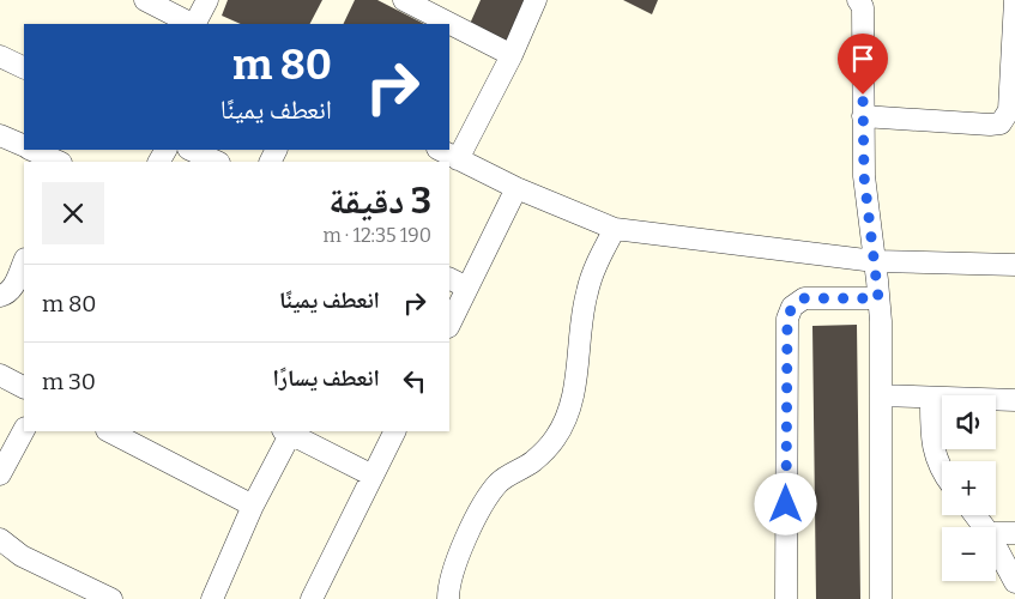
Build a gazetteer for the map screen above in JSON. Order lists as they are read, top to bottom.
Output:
{
  "page": {
    "turn": ["80 m", "انعطف يمينًا"],
    "heading": ["3 دقيقة", "190 m · 12:35"],
    "list": [
      {
        "name": "انعطف يمينًا",
        "value": "80 m"
      },
      {
        "name": "انعطف يسارًا",
        "value": "30 m"
      }
    ],
    "map_buttons": ["+", "−"]
  }
}
